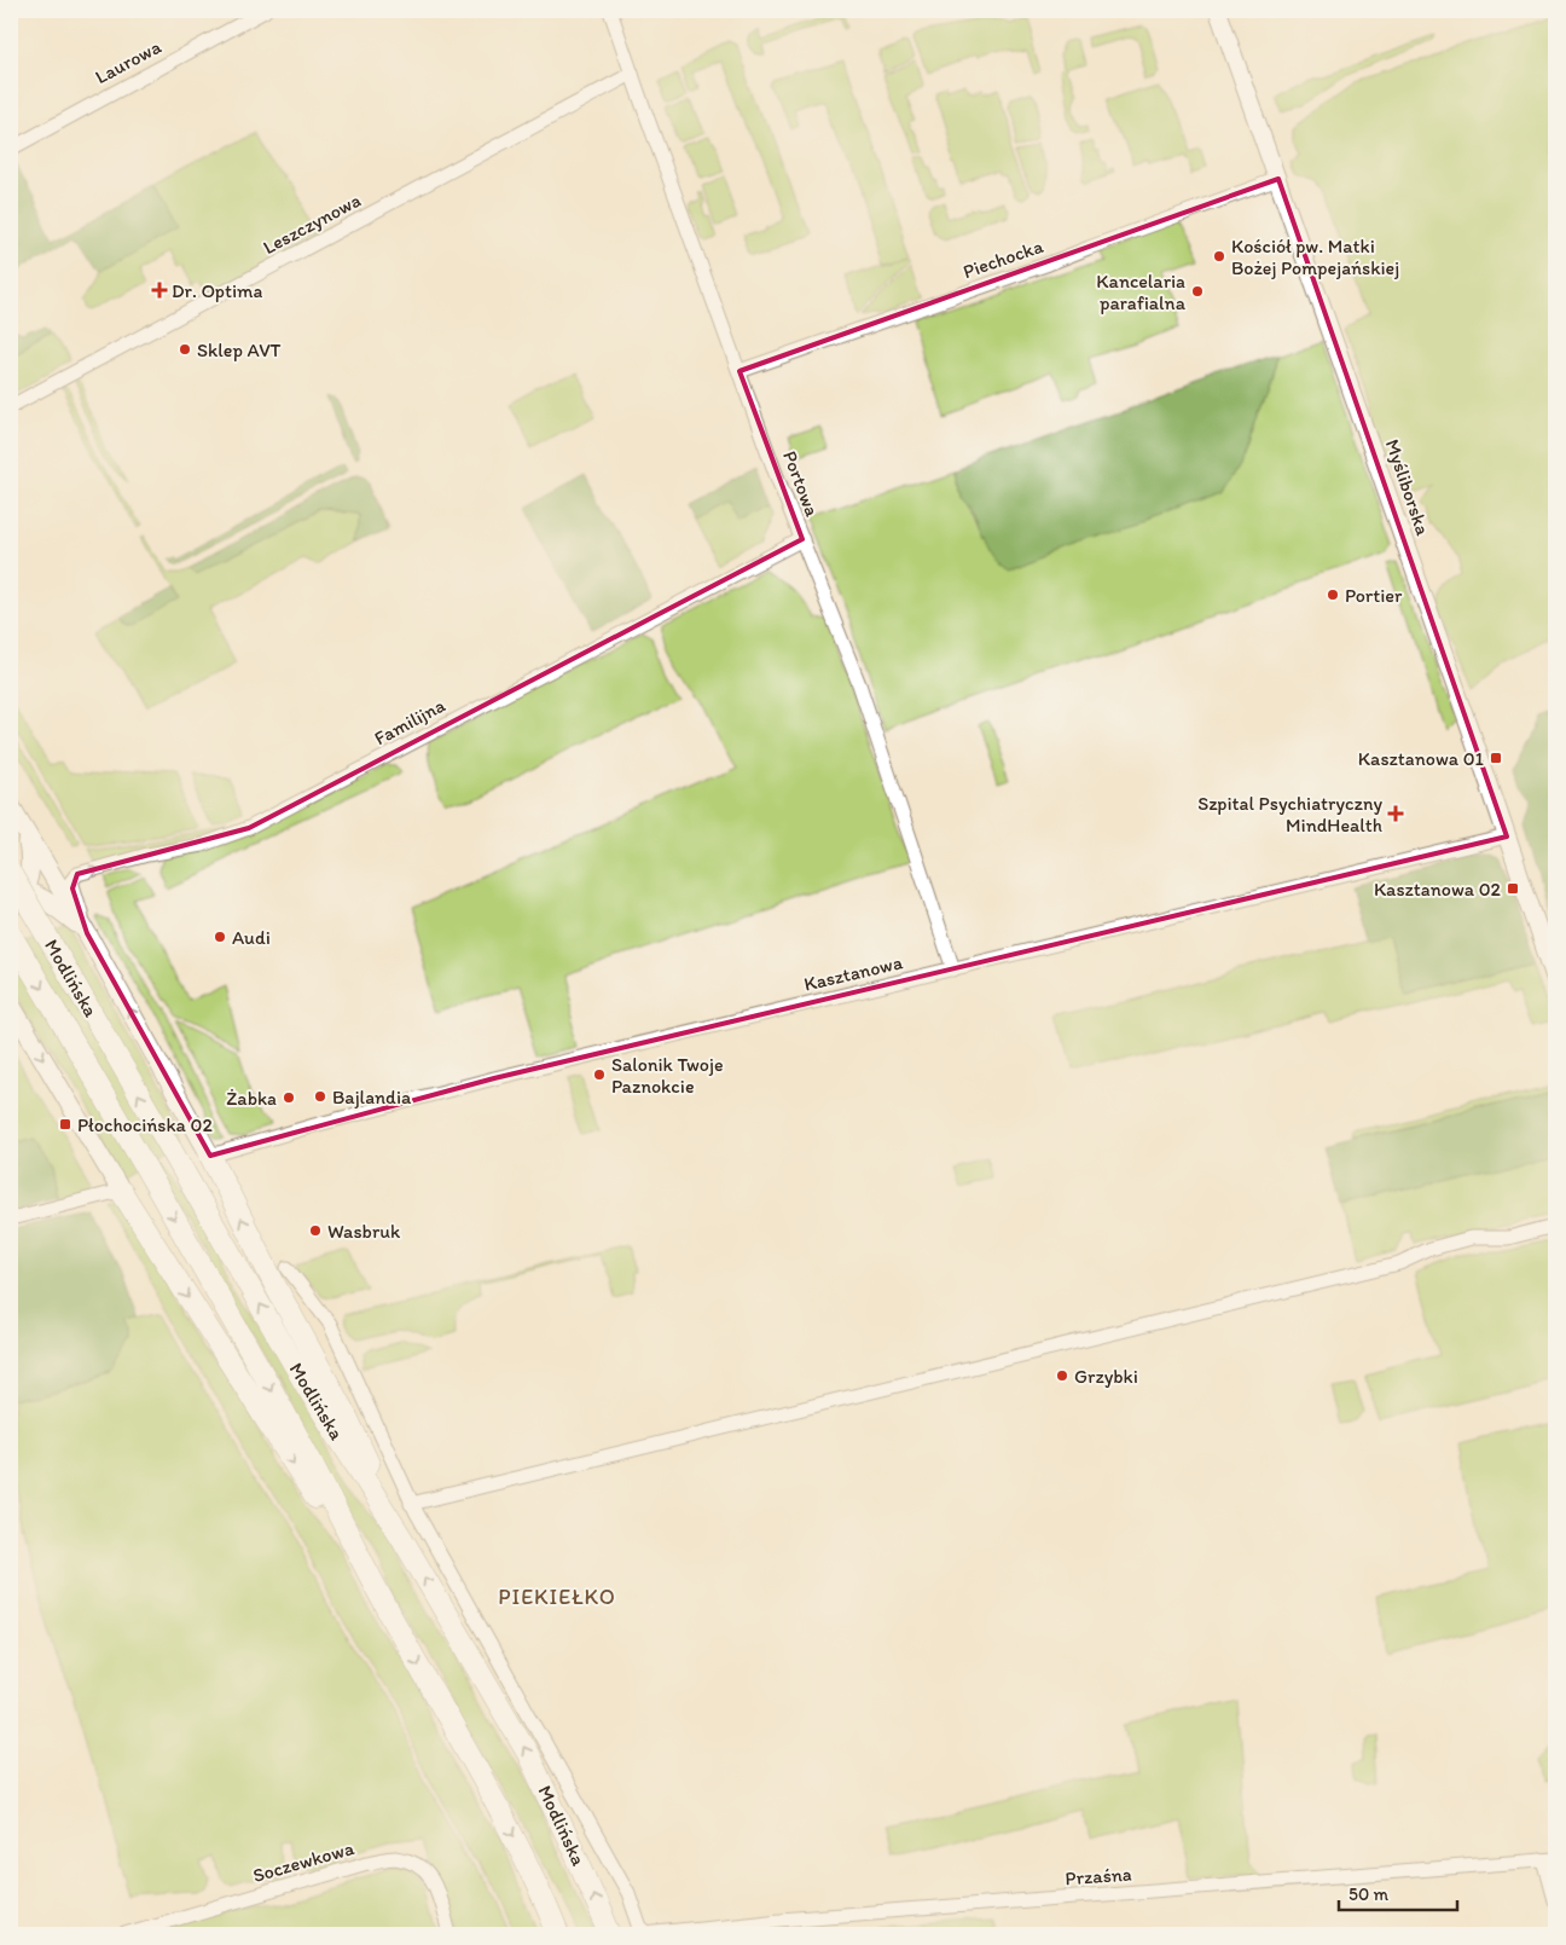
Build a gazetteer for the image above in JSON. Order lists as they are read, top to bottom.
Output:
{
  "streets": {
    "main road": ["Modlińska"],
    "street": [
      "Laurowa",
      "Leszczynowa",
      "Piechocka",
      "Portowa",
      "Myśliborska",
      "Familijna",
      "Kasztanowa",
      "Soczewkowa",
      "Przaśna"
    ]
  },
  "crossings": [
    ["Leszczynowa", "Portowa"],
    ["Piechocka", "Portowa"],
    ["Piechocka", "Myśliborska"],
    ["Portowa", "Familijna"],
    ["Portowa", "Kasztanowa"],
    ["Myśliborska", "Kasztanowa"],
    ["Familijna", "Modlińska"],
    ["Kasztanowa", "Modlińska"],
    ["Modlińska", "Przaśna"]
  ],
  "one_way": ["Familijna"],
  "districts": ["PIEKIEŁKO"],
  "places": {
    "other": [
      "Kościół pw. Matki Bożej Pompejańskiej",
      "Kancelaria parafialna",
      "Sklep AVT",
      "Portier",
      "Audi",
      "Salonik Twoje Paznokcie",
      "Bajlandia",
      "Żabka",
      "Wasbruk",
      "Grzybki"
    ],
    "health": ["Dr. Optima", "Szpital Psychiatryczny MindHealth"],
    "transit": ["Kasztanowa 01", "Kasztanowa 02", "Płochocińska 02"]
  },
  "scale_bar": "50 m"
}
